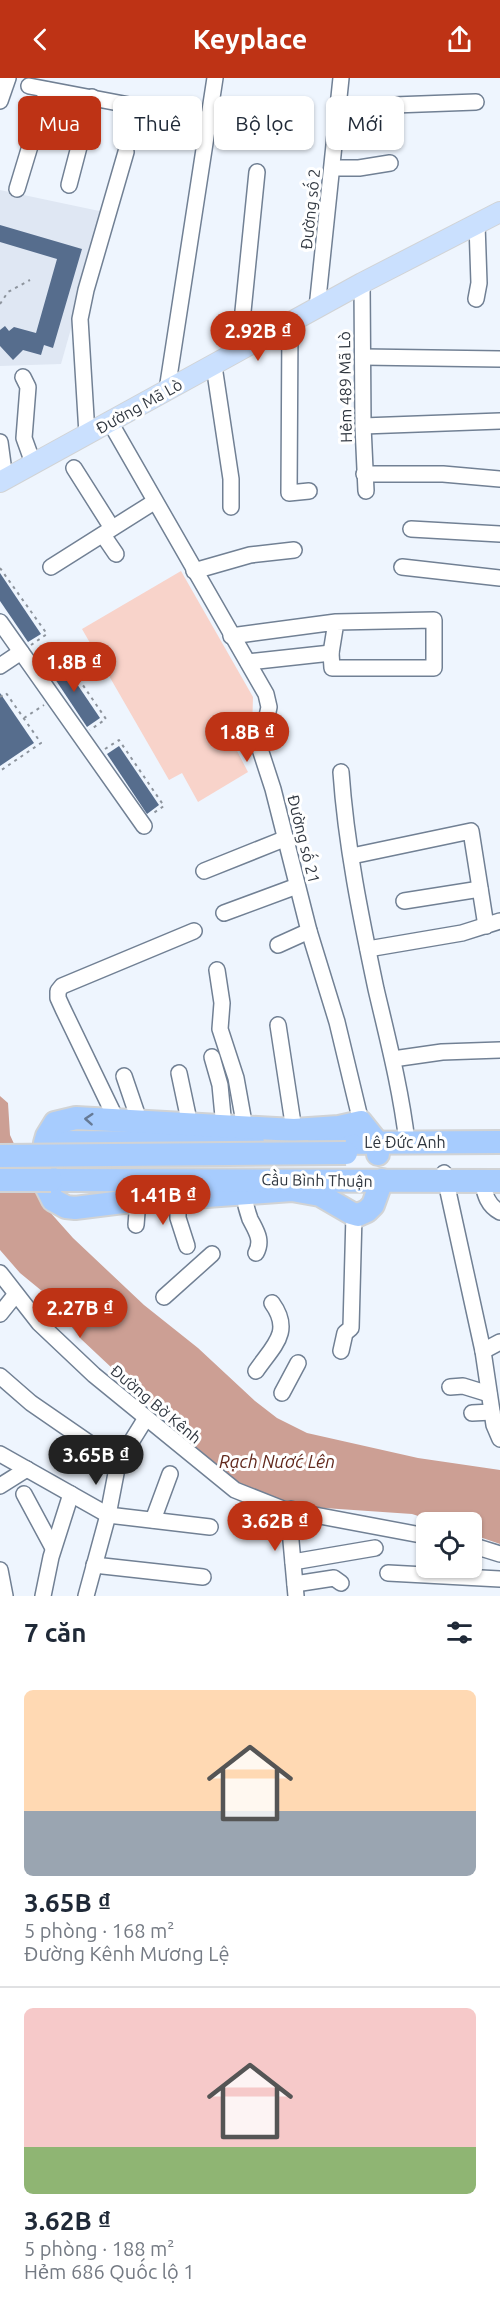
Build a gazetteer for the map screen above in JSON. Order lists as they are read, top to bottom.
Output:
{
  "streets": {
    "highway": ["Lê Đức Anh", "Cầu Bình Thuận"],
    "main road": ["Đường Mã Lò"],
    "street": [
      "Đường số 2",
      "Hẻm 489 Mã Lò",
      "Đường số 21",
      "Đường Bờ Kênh"
    ]
  },
  "crossings": [
    ["Đường số 2", "Đường Mã Lò"],
    ["Hẻm 489 Mã Lò", "Đường Mã Lò"],
    ["Đường Mã Lò", "Đường số 21"],
    ["Lê Đức Anh", "Cầu Bình Thuận"]
  ],
  "water": ["Rạch Nước Lên"],
  "page": {
    "header": "Keyplace",
    "chip": [
      "Mua",
      "Thuê",
      "Bộ lọc",
      "Mới"
    ],
    "price": [
      "2.92B ₫",
      "1.8B ₫",
      "1.8B ₫",
      "1.41B ₫",
      "2.27B ₫",
      "3.65B ₫",
      "3.62B ₫"
    ],
    "heading": "7 căn",
    "list": [
      {
        "name": "3.65B ₫",
        "note": "5 phòng · 168 m² · Đường Kênh Mương Lệ"
      },
      {
        "name": "3.62B ₫",
        "note": "5 phòng · 188 m² · Hẻm 686 Quốc lộ 1"
      }
    ]
  }
}
